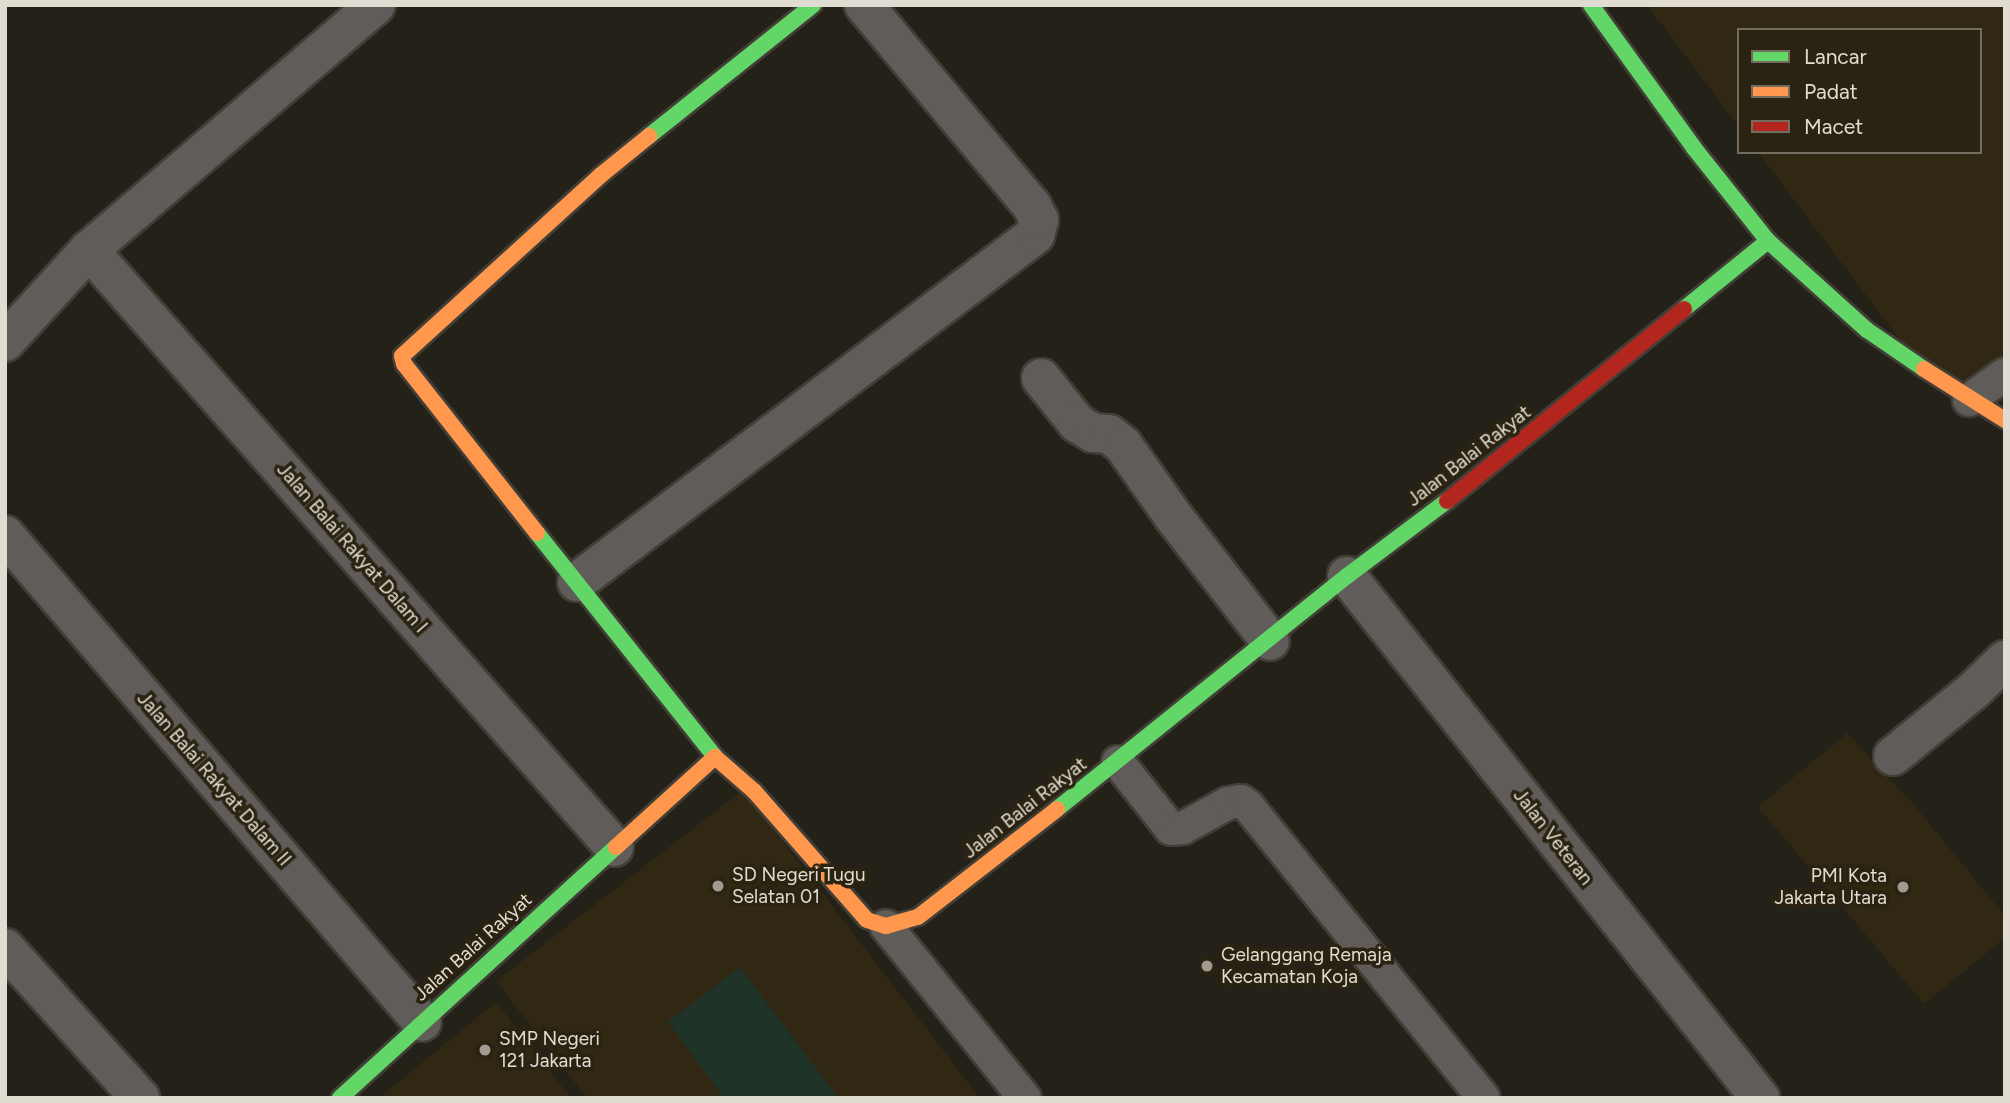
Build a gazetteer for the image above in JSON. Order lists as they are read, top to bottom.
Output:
{
  "streets": {
    "street": [
      "Jalan Balai Rakyat",
      "Jalan Balai Rakyat Dalam I",
      "Jalan Balai Rakyat Dalam II",
      "Jalan Veteran"
    ]
  },
  "crossings": [
    ["Jalan Balai Rakyat", "Jalan Balai Rakyat Dalam I"],
    ["Jalan Balai Rakyat", "Jalan Balai Rakyat Dalam II"],
    ["Jalan Balai Rakyat", "Jalan Veteran"]
  ],
  "places": [
    "SD Negeri Tugu Selatan 01",
    "PMI Kota Jakarta Utara",
    "Gelanggang Remaja Kecamatan Koja",
    "SMP Negeri 121 Jakarta"
  ],
  "legend": ["Lancar", "Padat", "Macet"]
}
